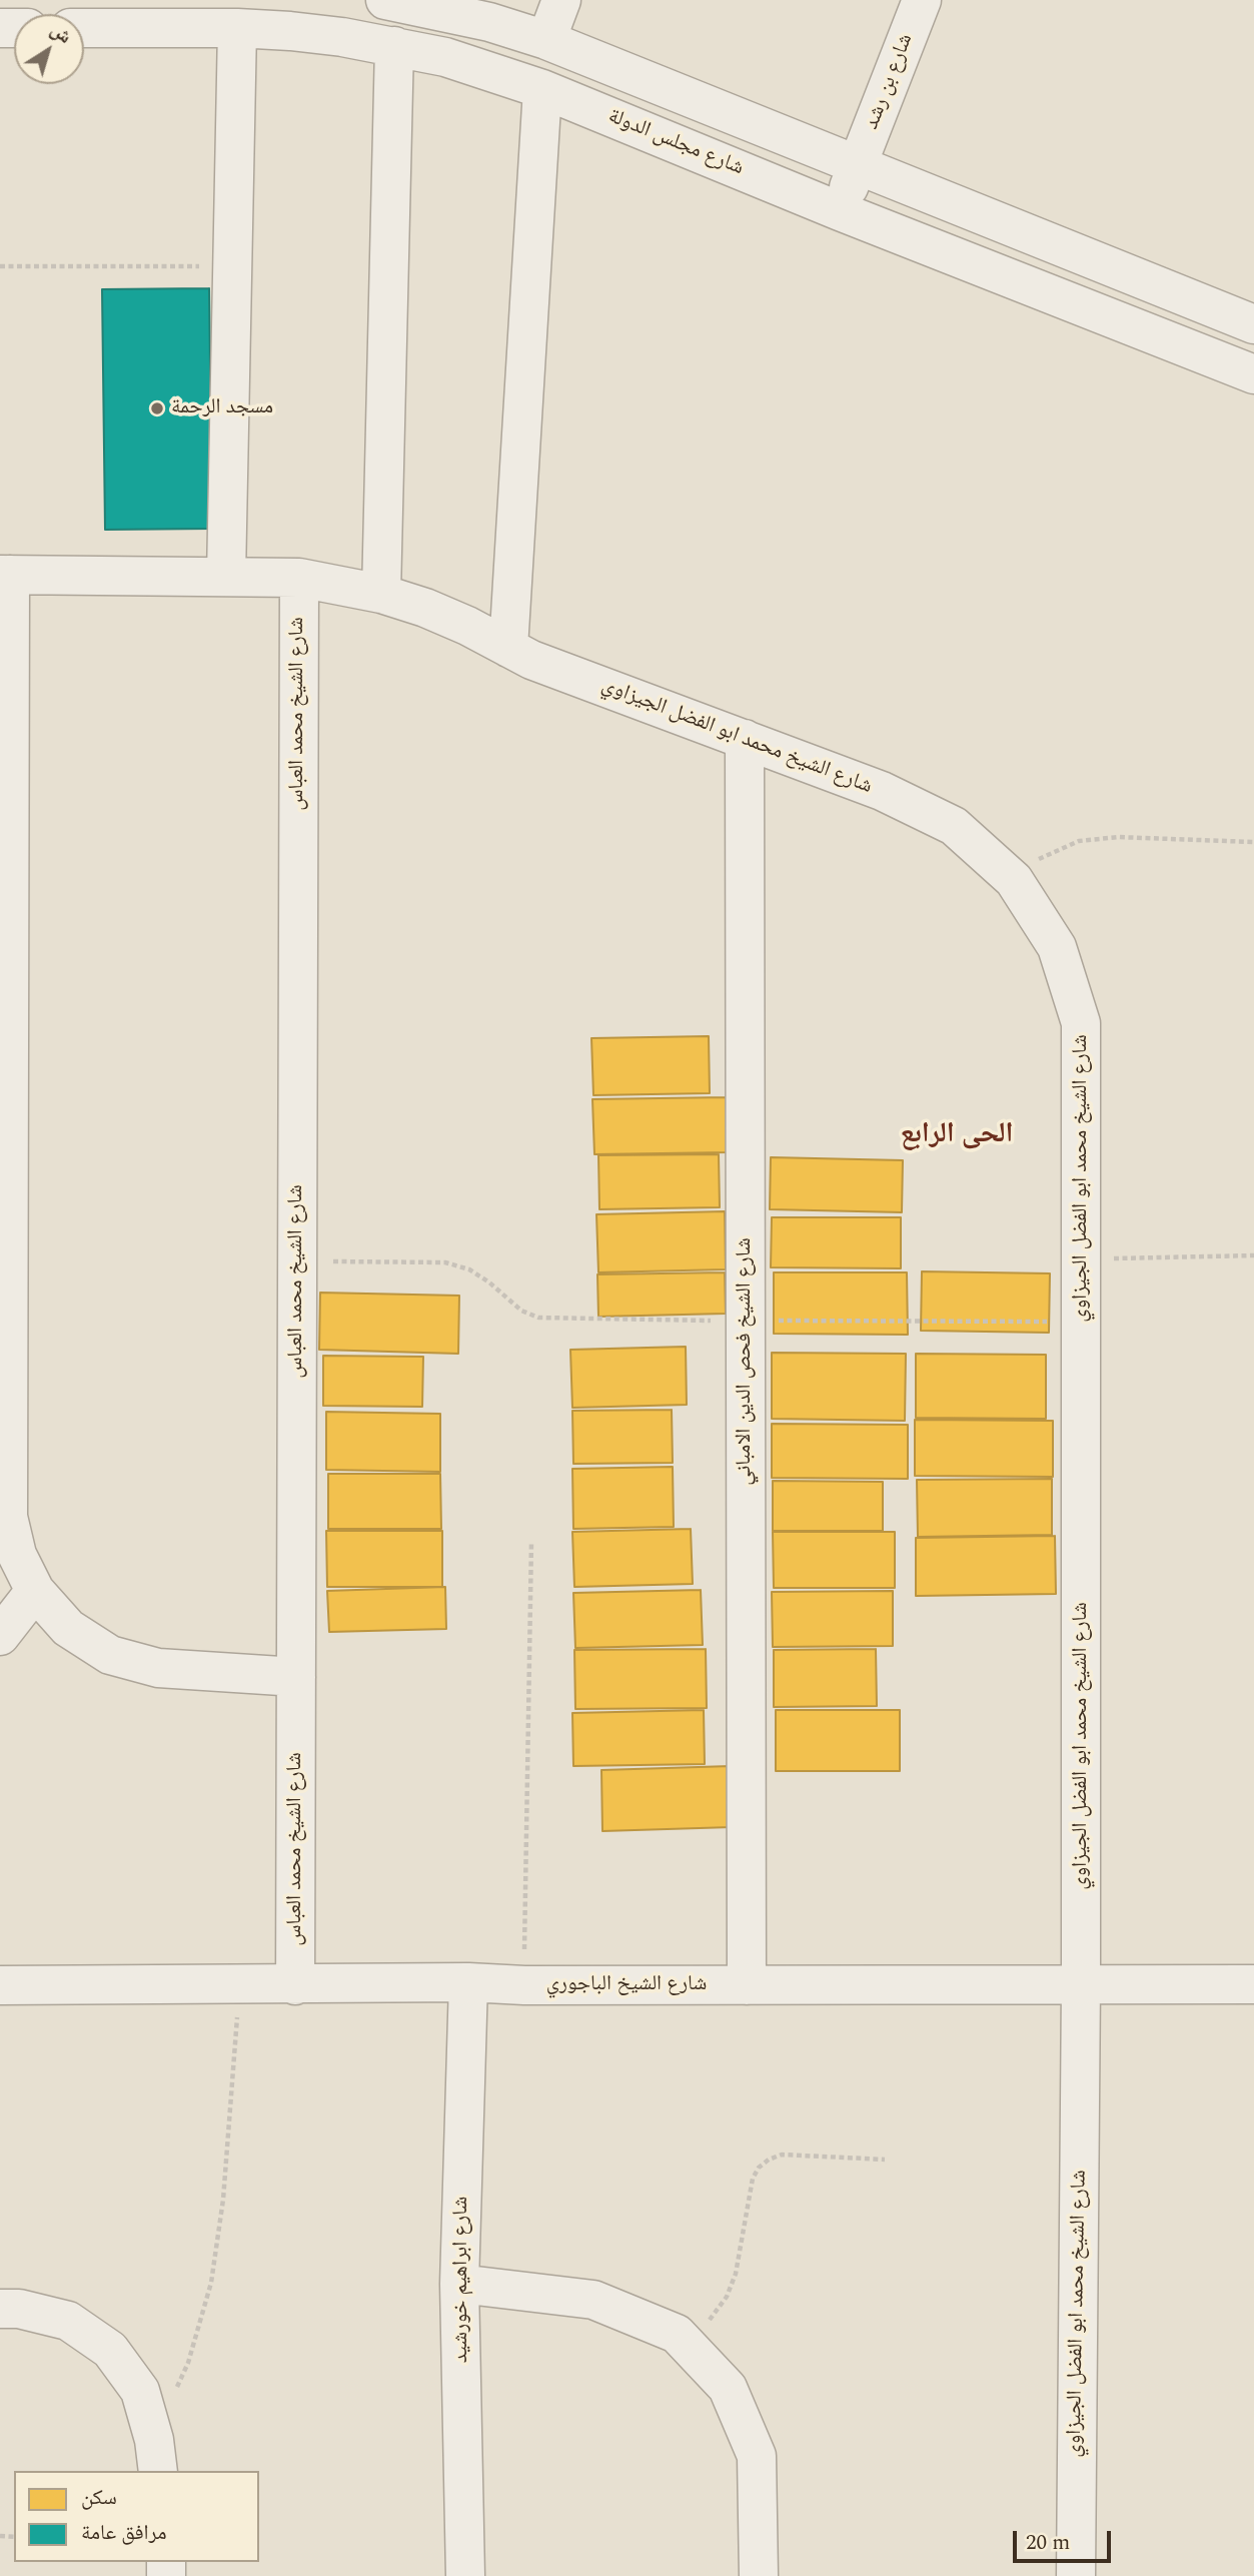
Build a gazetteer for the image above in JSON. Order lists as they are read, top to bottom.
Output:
{
  "streets": {
    "street": [
      "شارع بن رشد",
      "شارع مجلس الدولة",
      "شارع الشيخ محمد العباس",
      "شارع الشيخ محمد ابو الفضل الجيزاوي",
      "شارع الشيخ فحص الدين الامباني",
      "شارع الشيخ الباجوري",
      "شارع ابراهيم خورشيد"
    ]
  },
  "crossings": [
    ["شارع بن رشد", "شارع مجلس الدولة"],
    ["شارع الشيخ محمد العباس", "شارع الشيخ محمد ابو الفضل الجيزاوي"],
    ["شارع الشيخ محمد العباس", "شارع الشيخ الباجوري"],
    ["شارع الشيخ محمد ابو الفضل الجيزاوي", "شارع الشيخ فحص الدين الامباني"],
    ["شارع الشيخ محمد ابو الفضل الجيزاوي", "شارع الشيخ الباجوري"],
    ["شارع الشيخ فحص الدين الامباني", "شارع الشيخ الباجوري"],
    ["شارع الشيخ الباجوري", "شارع ابراهيم خورشيد"]
  ],
  "districts": ["الحى الرابع"],
  "places": ["مسجد الرحمة"],
  "legend": ["سكن", "مرافق عامة"],
  "scale_bar": "20 m",
  "north": "top right"
}
